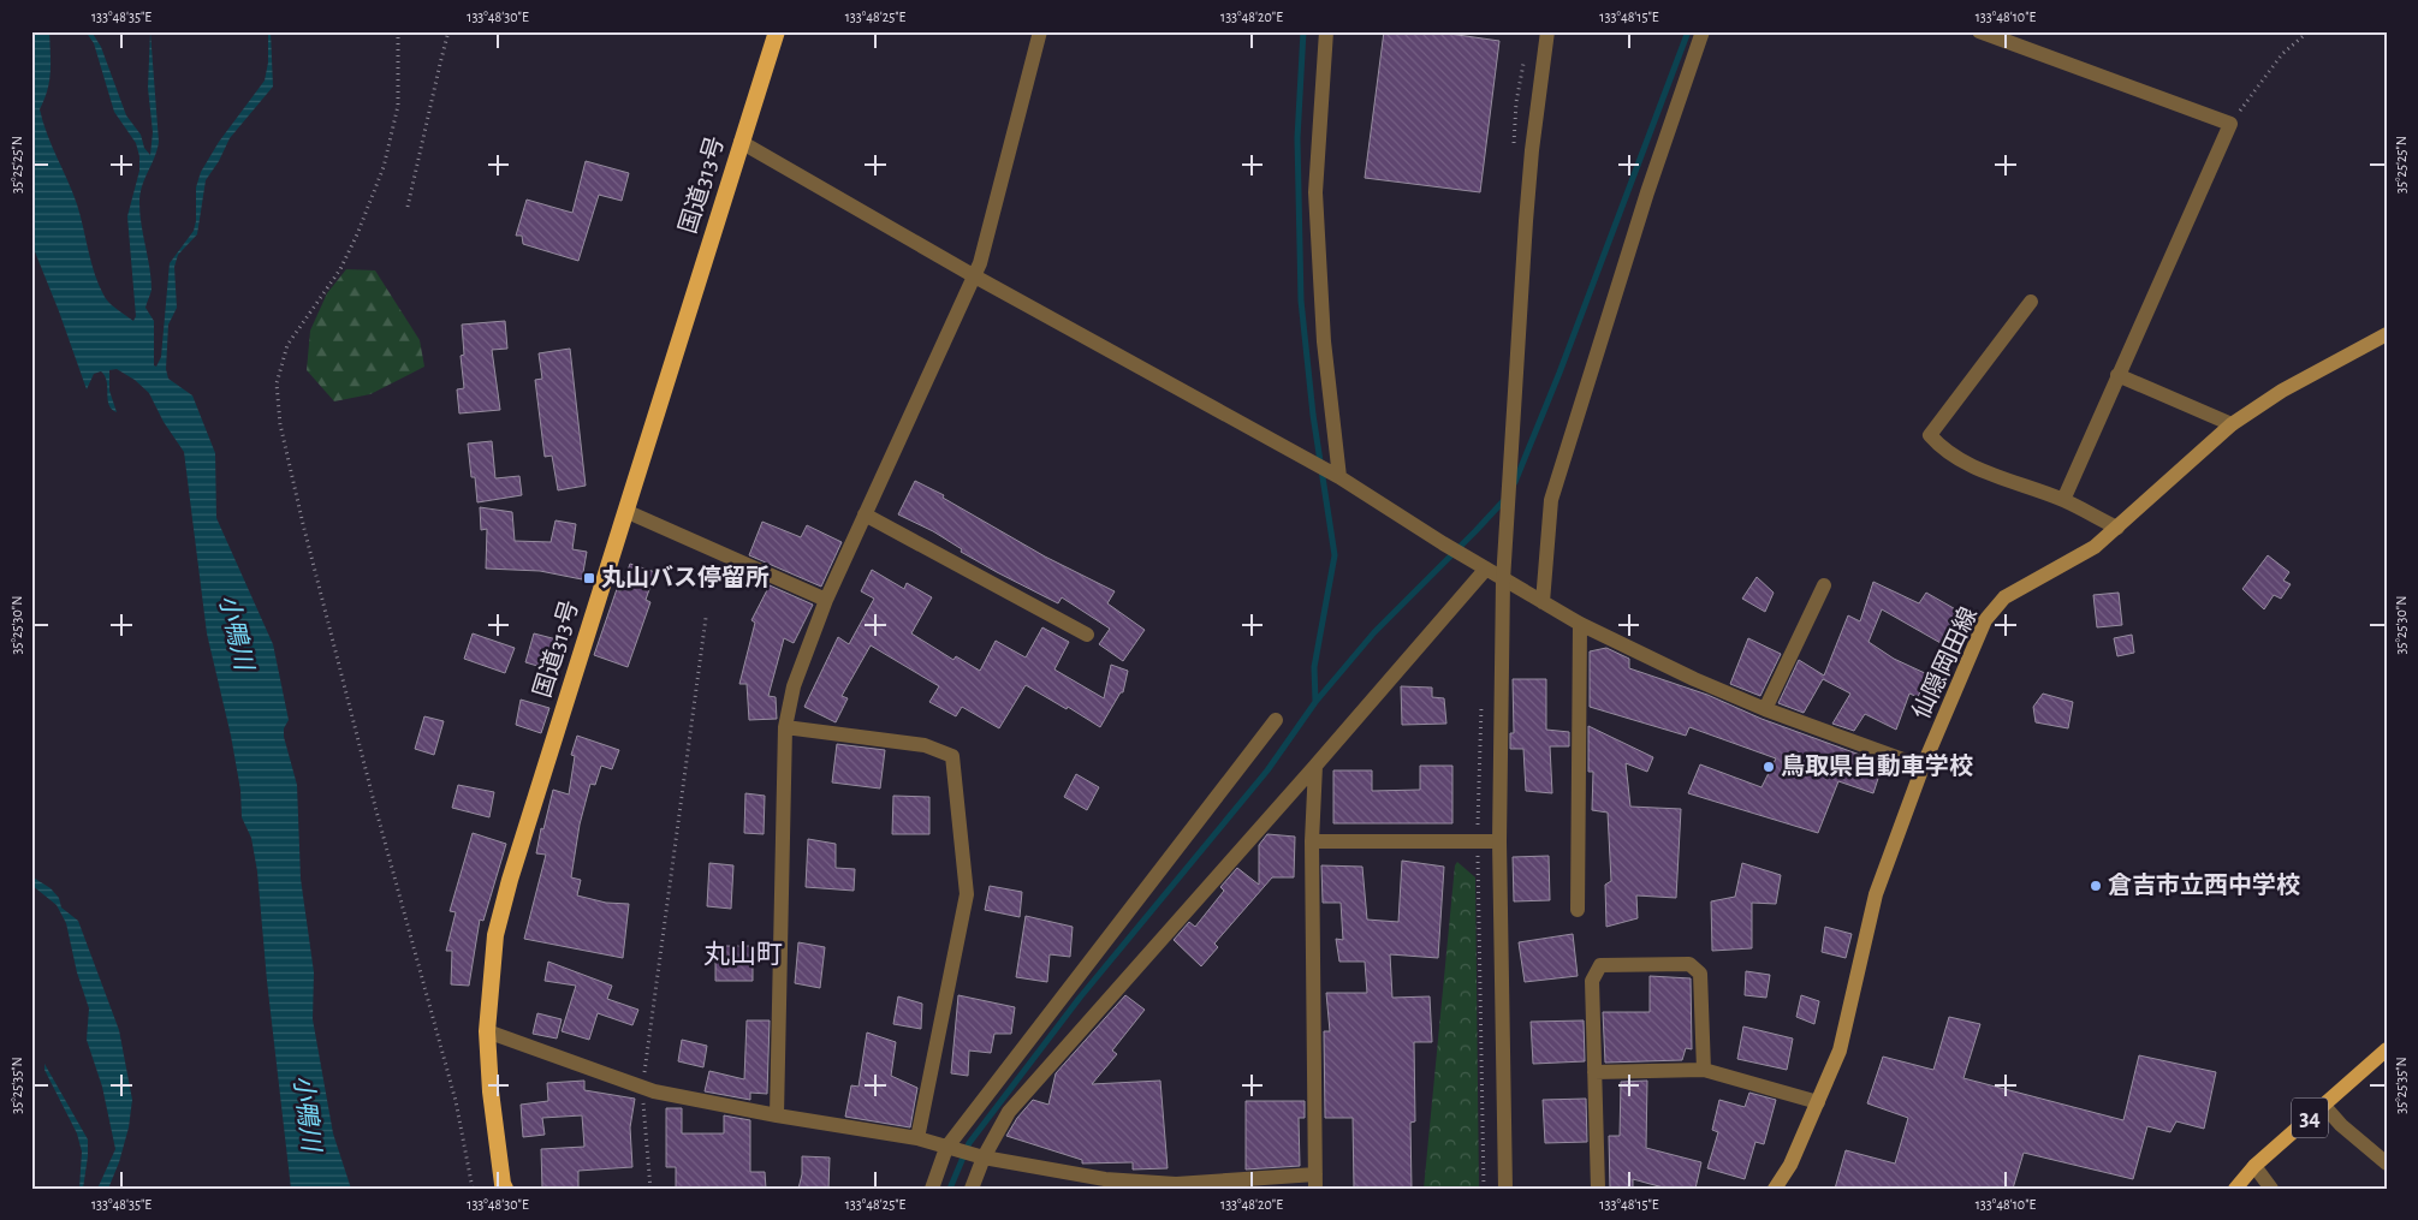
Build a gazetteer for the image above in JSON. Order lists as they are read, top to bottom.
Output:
{
  "streets": {
    "highway": ["国道313号"],
    "main road": ["仙隠岡田線", "34"]
  },
  "districts": ["丸山町"],
  "water": ["小鴨川"],
  "places": {
    "transit": ["丸山バス停留所"],
    "other": ["鳥取県自動車学校", "倉吉市立西中学校"]
  },
  "coordinates": [
    "133°48'35\"E",
    "133°48'30\"E",
    "133°48'25\"E",
    "133°48'20\"E",
    "133°48'15\"E",
    "133°48'10\"E",
    "35°25'25\"N",
    "35°25'30\"N",
    "35°25'35\"N"
  ]
}
